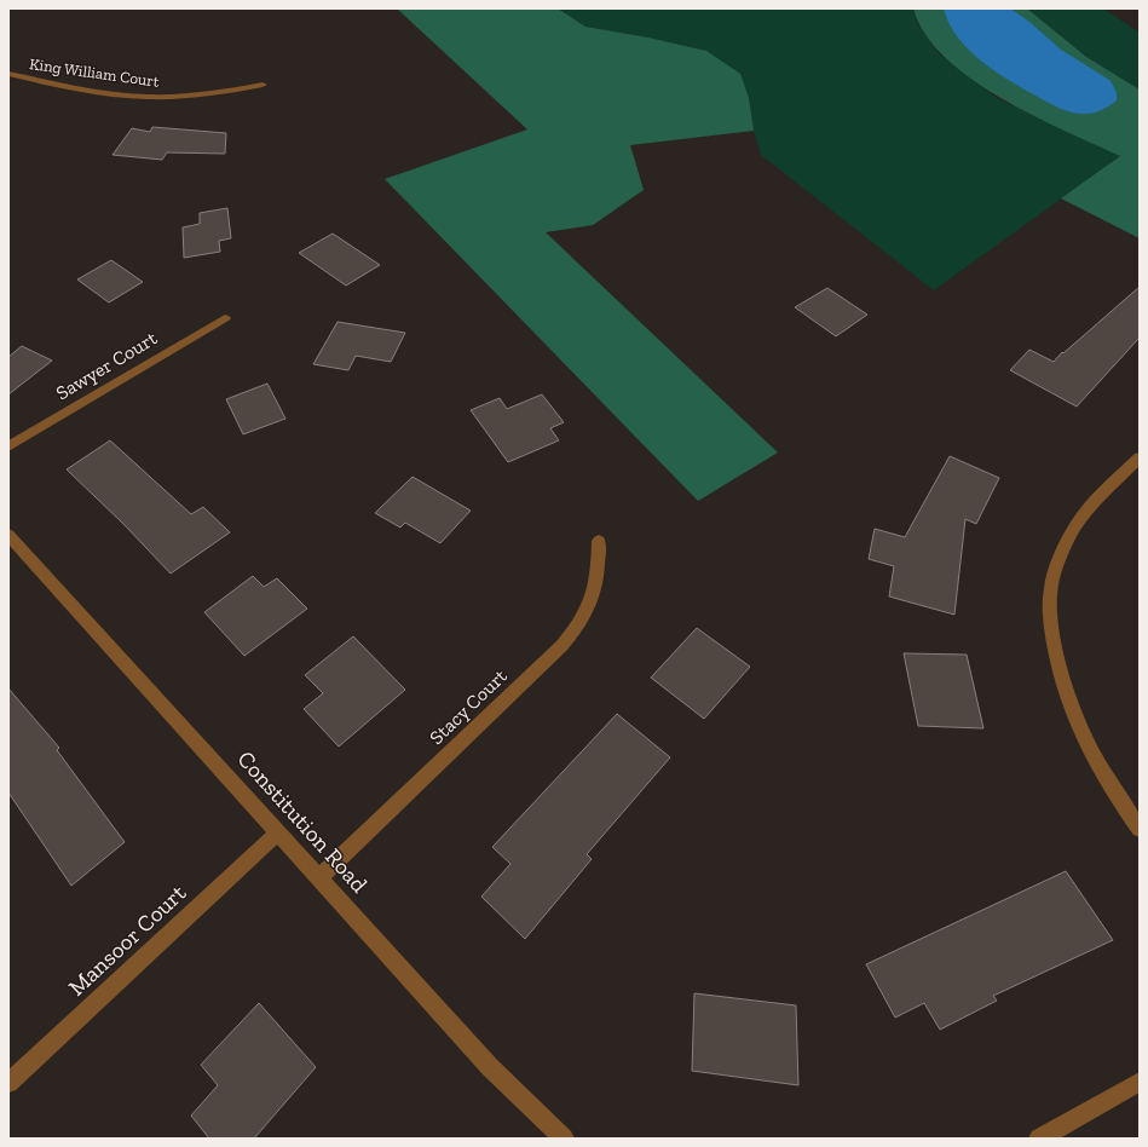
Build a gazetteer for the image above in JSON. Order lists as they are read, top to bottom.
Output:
{
  "streets": {
    "street": [
      "King William Court",
      "Sawyer Court",
      "Stacy Court",
      "Constitution Road",
      "Mansoor Court"
    ]
  },
  "crossings": [
    ["Stacy Court", "Constitution Road"],
    ["Constitution Road", "Mansoor Court"]
  ]
}
